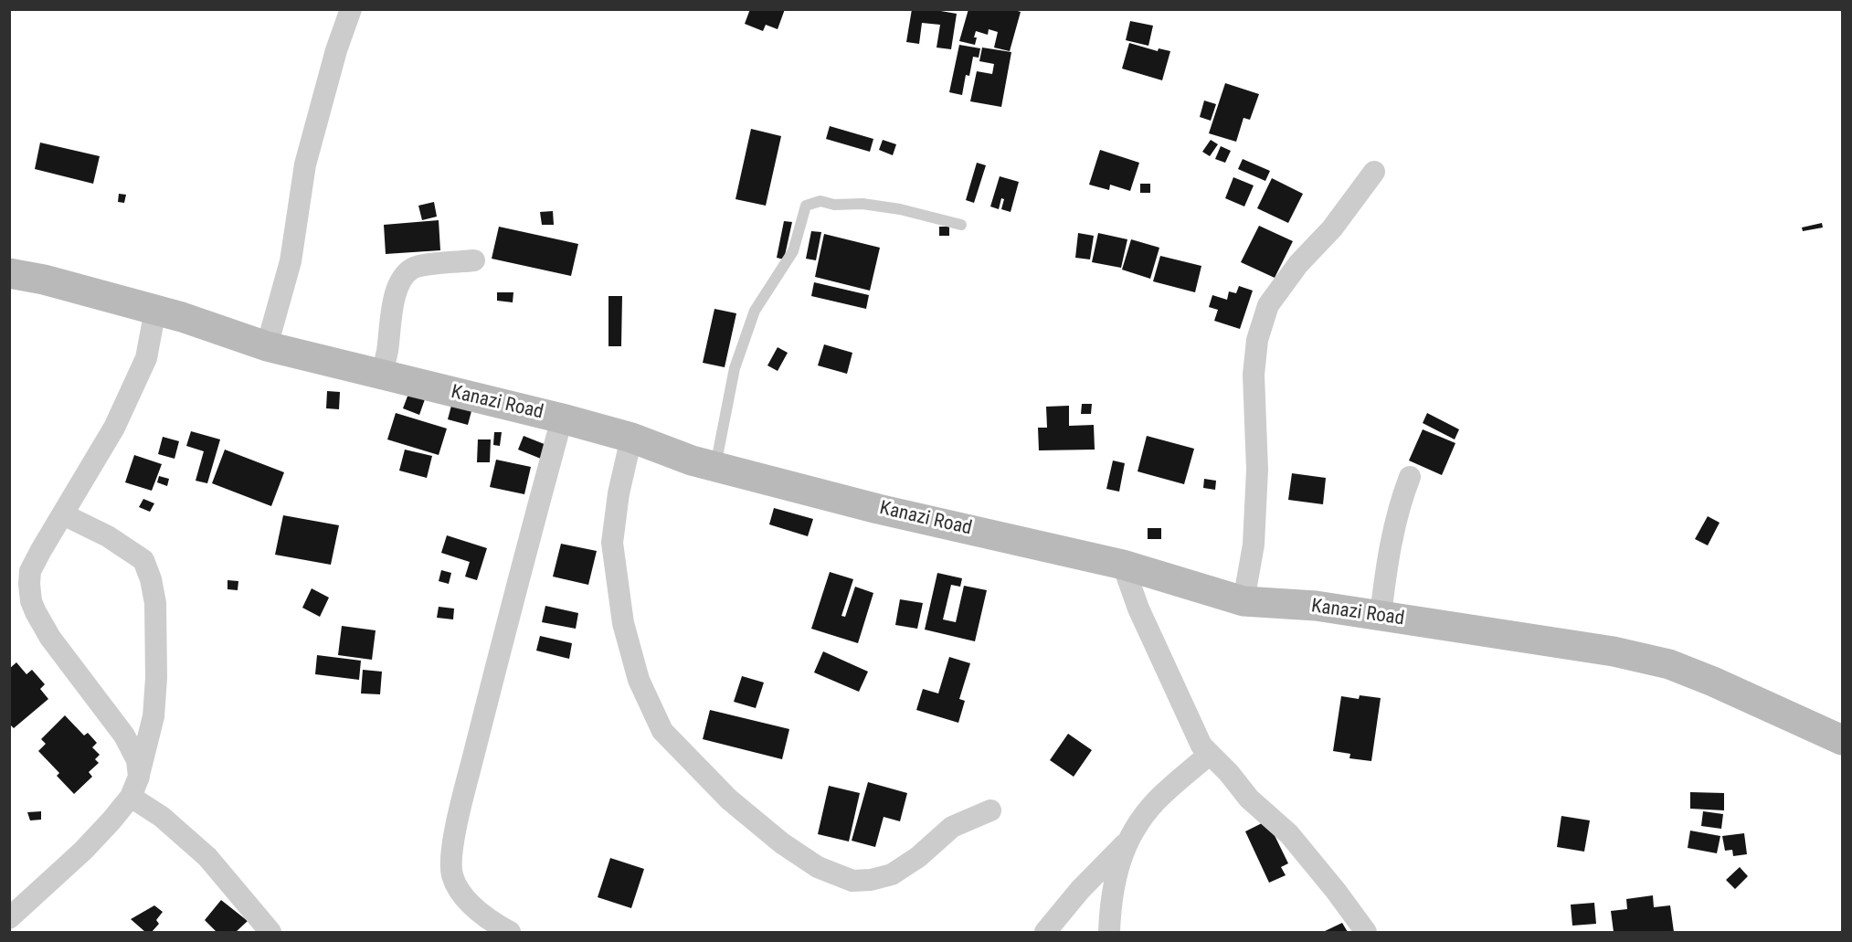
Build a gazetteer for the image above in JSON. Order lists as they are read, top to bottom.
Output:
{
  "streets": {
    "main road": ["Kanazi Road"]
  }
}
